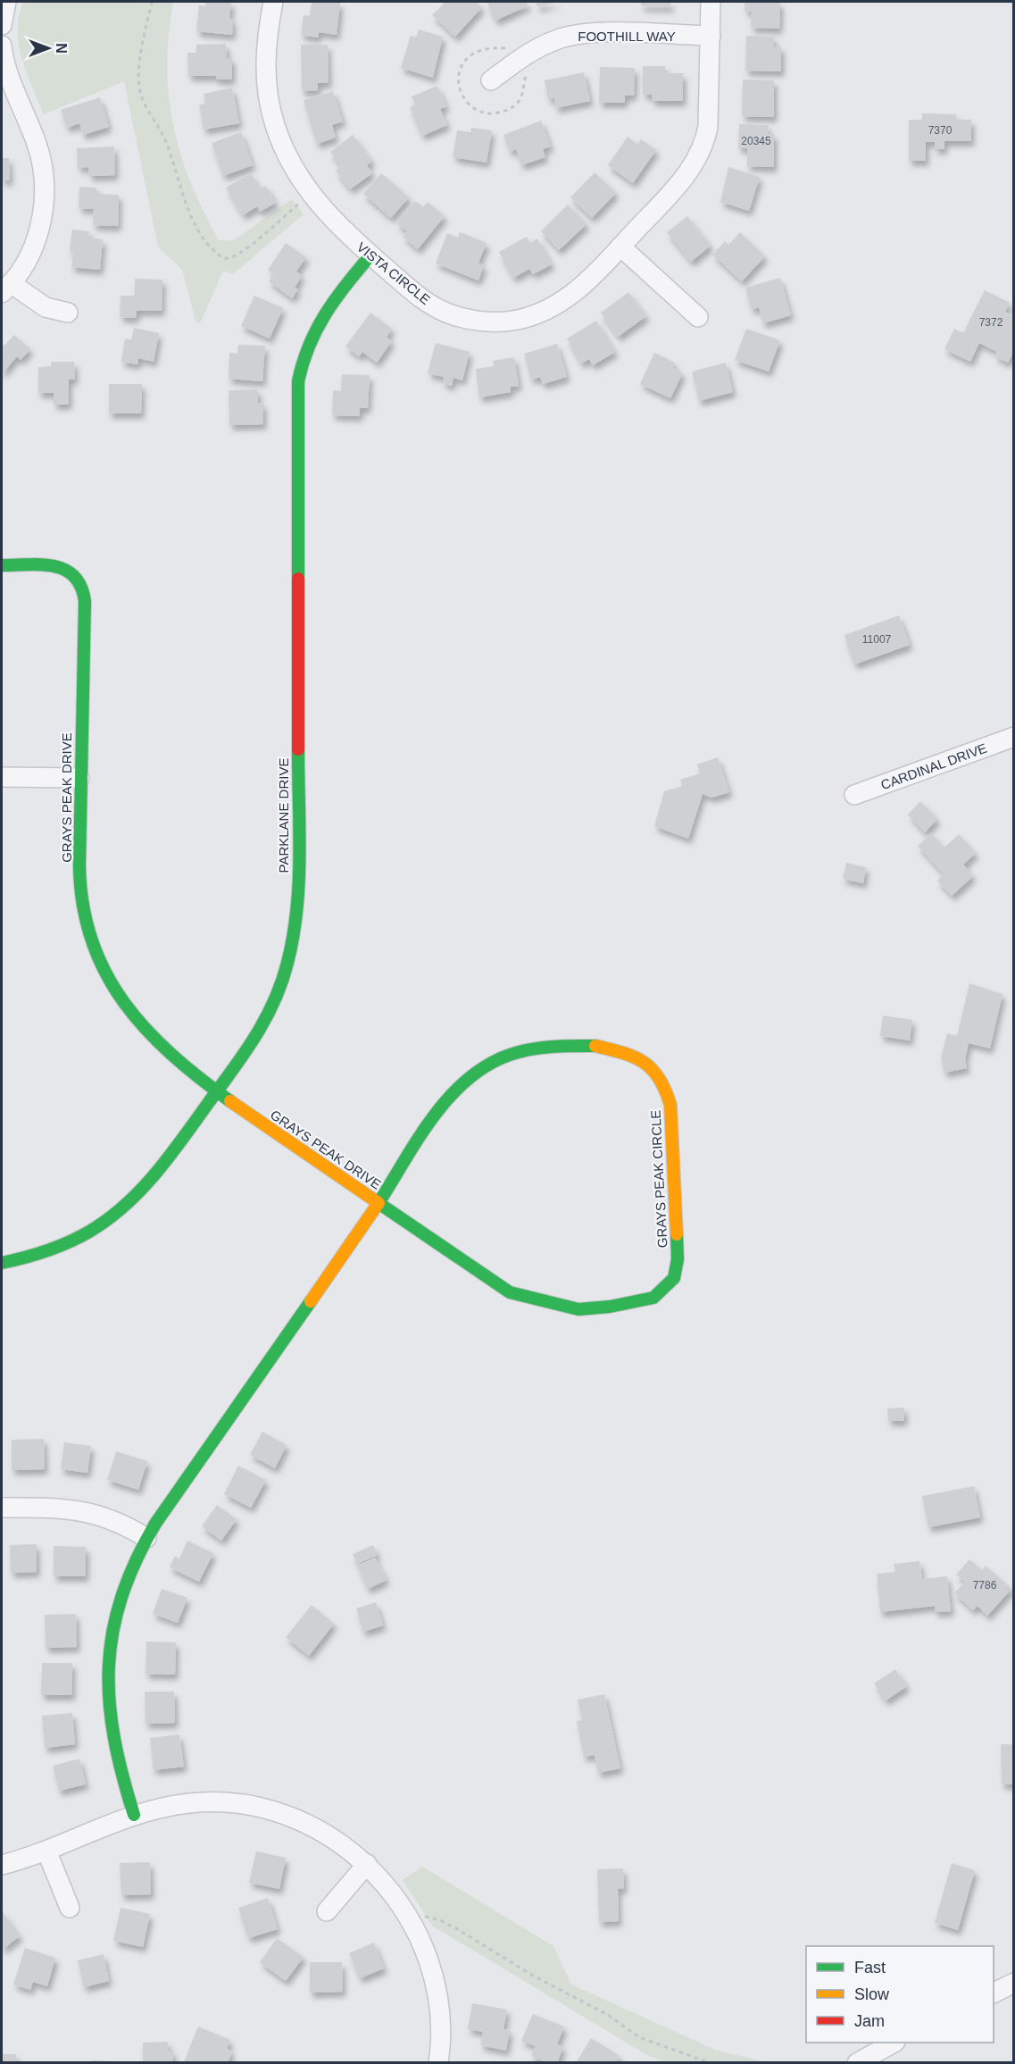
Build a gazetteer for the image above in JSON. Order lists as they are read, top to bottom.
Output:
{
  "streets": {
    "street": [
      "FOOTHILL WAY",
      "VISTA CIRCLE",
      "CARDINAL DRIVE",
      "GRAYS PEAK DRIVE",
      "PARKLANE DRIVE",
      "GRAYS PEAK CIRCLE"
    ]
  },
  "crossings": [
    ["FOOTHILL WAY", "VISTA CIRCLE"],
    ["VISTA CIRCLE", "PARKLANE DRIVE"],
    ["GRAYS PEAK DRIVE", "PARKLANE DRIVE"],
    ["GRAYS PEAK DRIVE", "GRAYS PEAK CIRCLE"]
  ],
  "house_numbers": [
    "7370",
    "20345",
    "7372",
    "11007",
    "7786"
  ],
  "legend": ["Fast", "Slow", "Jam"],
  "north": "right"
}
